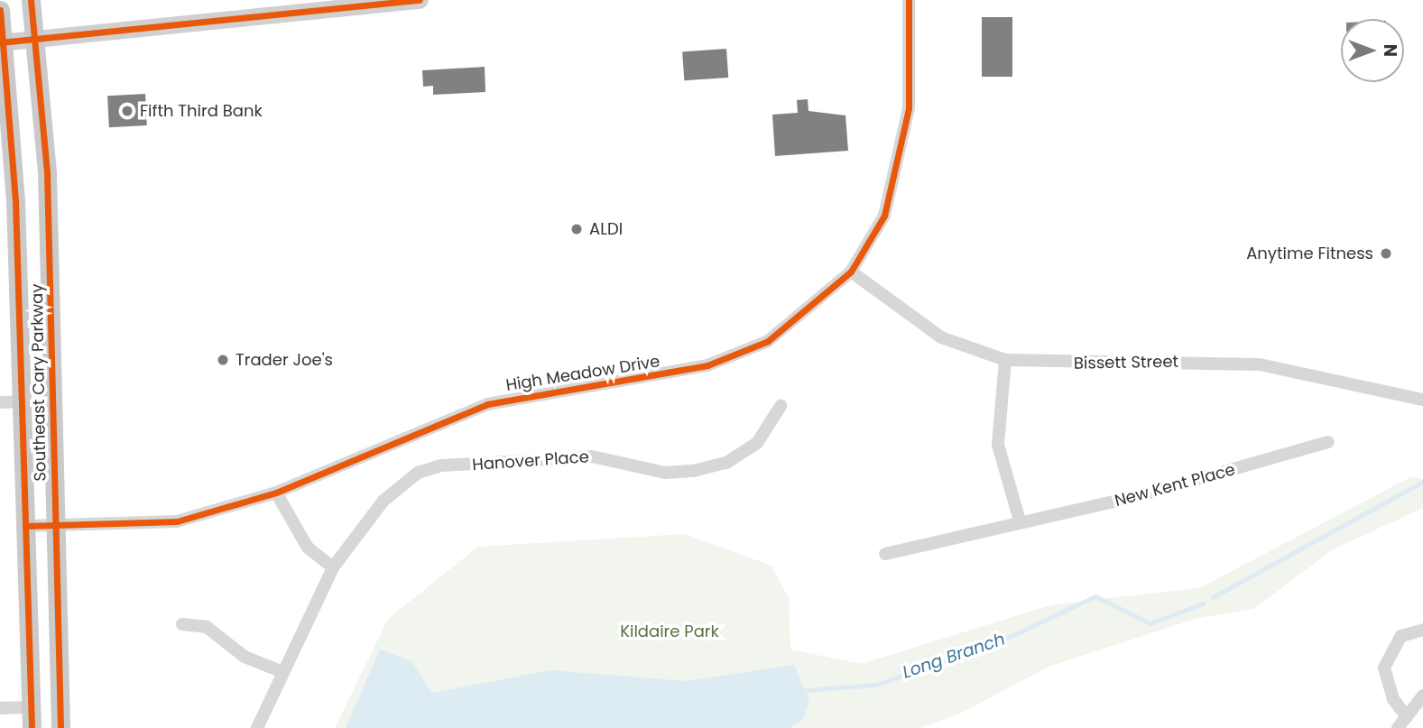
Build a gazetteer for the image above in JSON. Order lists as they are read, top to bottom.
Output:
{
  "streets": {
    "main road": ["Southeast Cary Parkway"],
    "street": [
      "Bissett Street",
      "High Meadow Drive",
      "Hanover Place",
      "New Kent Place"
    ]
  },
  "crossings": [
    ["Bissett Street", "High Meadow Drive"],
    ["High Meadow Drive", "Southeast Cary Parkway"]
  ],
  "water": ["Long Branch"],
  "parks": ["Kildaire Park"],
  "places": [
    "Fifth Third Bank",
    "ALDI",
    "Anytime Fitness",
    "Trader Joe's"
  ],
  "north": "right"
}
